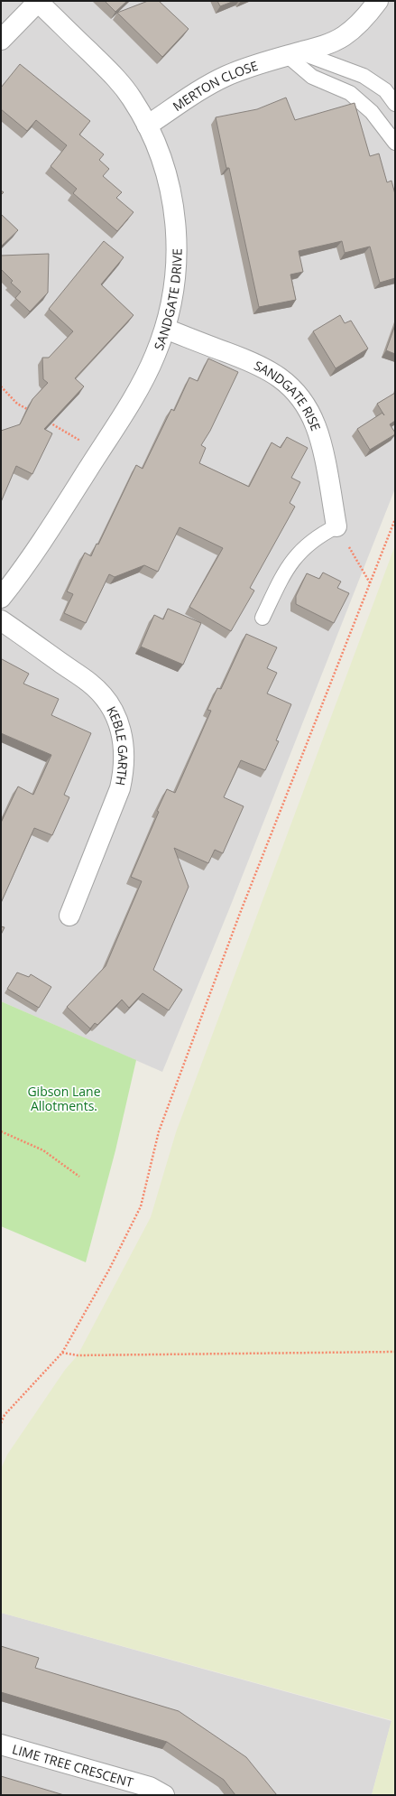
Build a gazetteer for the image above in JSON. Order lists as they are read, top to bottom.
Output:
{
  "streets": {
    "street": [
      "MERTON CLOSE",
      "SANDGATE DRIVE",
      "SANDGATE RISE",
      "KEBLE GARTH",
      "LIME TREE CRESCENT"
    ]
  },
  "crossings": [
    ["MERTON CLOSE", "SANDGATE DRIVE"],
    ["SANDGATE DRIVE", "SANDGATE RISE"]
  ],
  "parks": ["Gibson Lane Allotments."]
}
